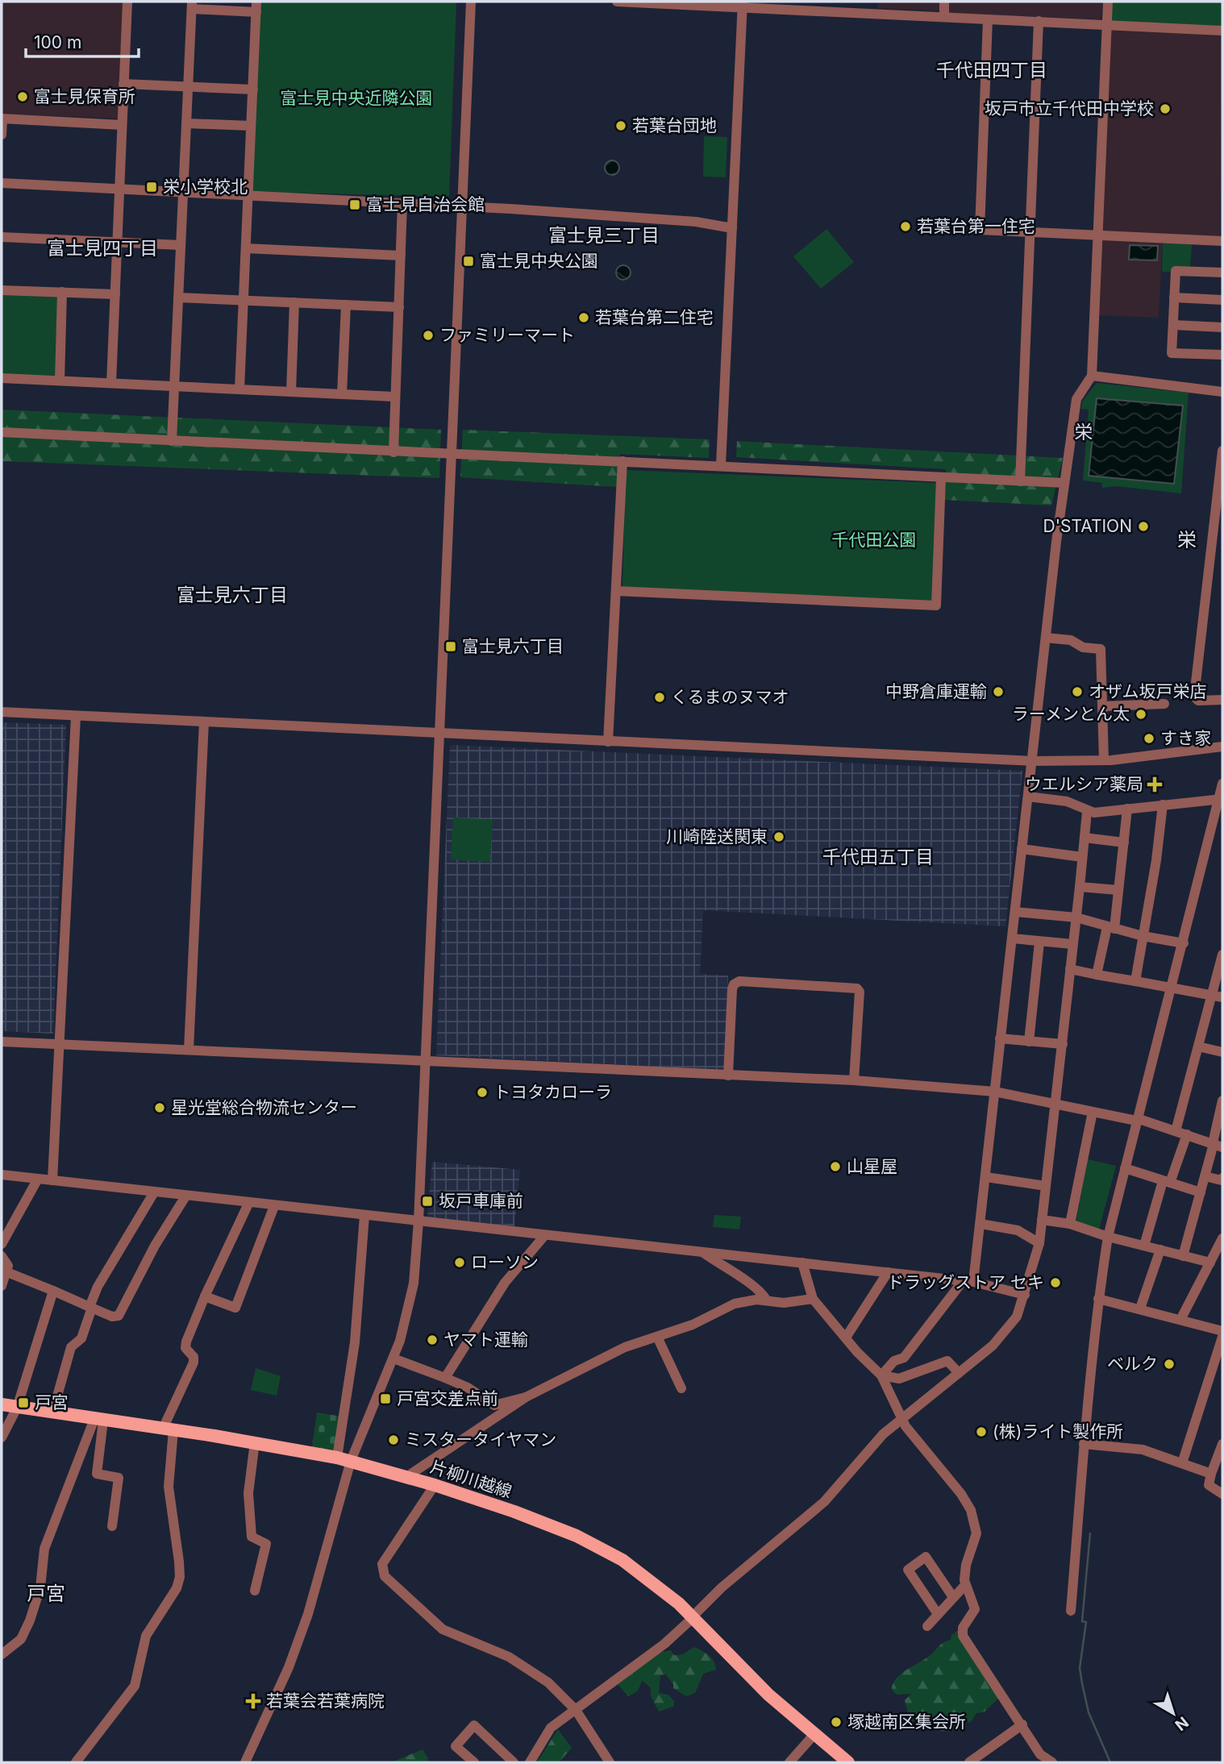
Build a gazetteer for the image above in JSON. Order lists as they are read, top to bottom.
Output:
{
  "streets": {
    "main road": ["片柳川越線"]
  },
  "districts": [
    "千代田四丁目",
    "富士見三丁目",
    "富士見四丁目",
    "栄",
    "栄",
    "富士見六丁目",
    "千代田五丁目",
    "戸宮"
  ],
  "parks": ["富士見中央近隣公園", "千代田公園"],
  "places": {
    "other": [
      "富士見保育所",
      "坂戸市立千代田中学校",
      "若葉台団地",
      "若葉台第一住宅",
      "若葉台第二住宅",
      "ファミリーマート",
      "D'STATION",
      "中野倉庫運輸",
      "オザム坂戸栄店",
      "くるまのヌマオ",
      "ラーメンとん太",
      "すき家",
      "川崎陸送関東",
      "トヨタカローラ",
      "星光堂総合物流センター",
      "山星屋",
      "ローソン",
      "ドラッグストア セキ",
      "ヤマト運輸",
      "ベルク",
      "(株)ライト製作所",
      "ミスタータイヤマン",
      "塚越南区集会所"
    ],
    "transit": [
      "栄小学校北",
      "富士見自治会館",
      "富士見中央公園",
      "富士見六丁目",
      "坂戸車庫前",
      "戸宮交差点前",
      "戸宮"
    ],
    "health": ["ウエルシア薬局", "若葉会若葉病院"]
  },
  "scale_bar": "100 m",
  "north": "bottom right"
}
